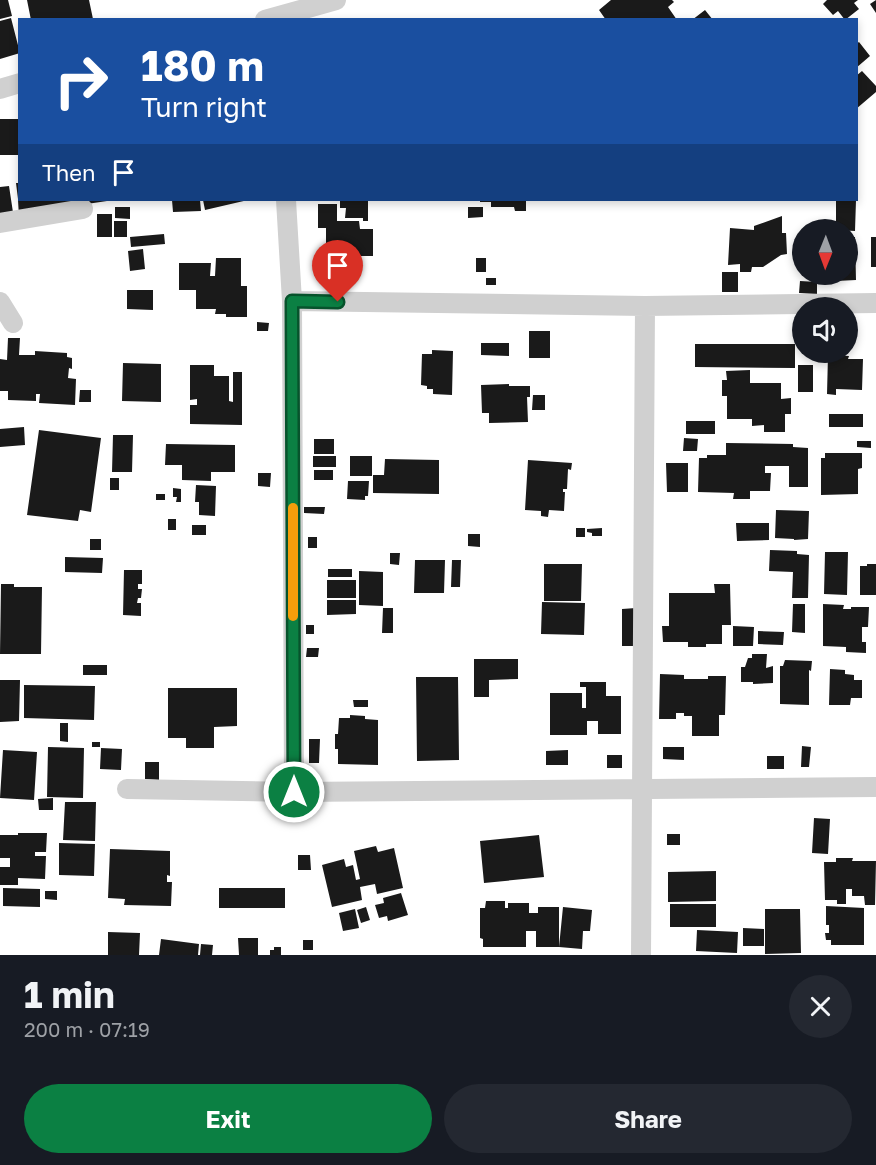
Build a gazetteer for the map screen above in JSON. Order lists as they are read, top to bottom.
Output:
{
  "north": "bottom",
  "page": {
    "turn": ["180 m", "Turn right"],
    "then": "Then",
    "heading": ["1 min", "200 m · 07:19"],
    "buttons": ["Exit", "Share"]
  }
}
